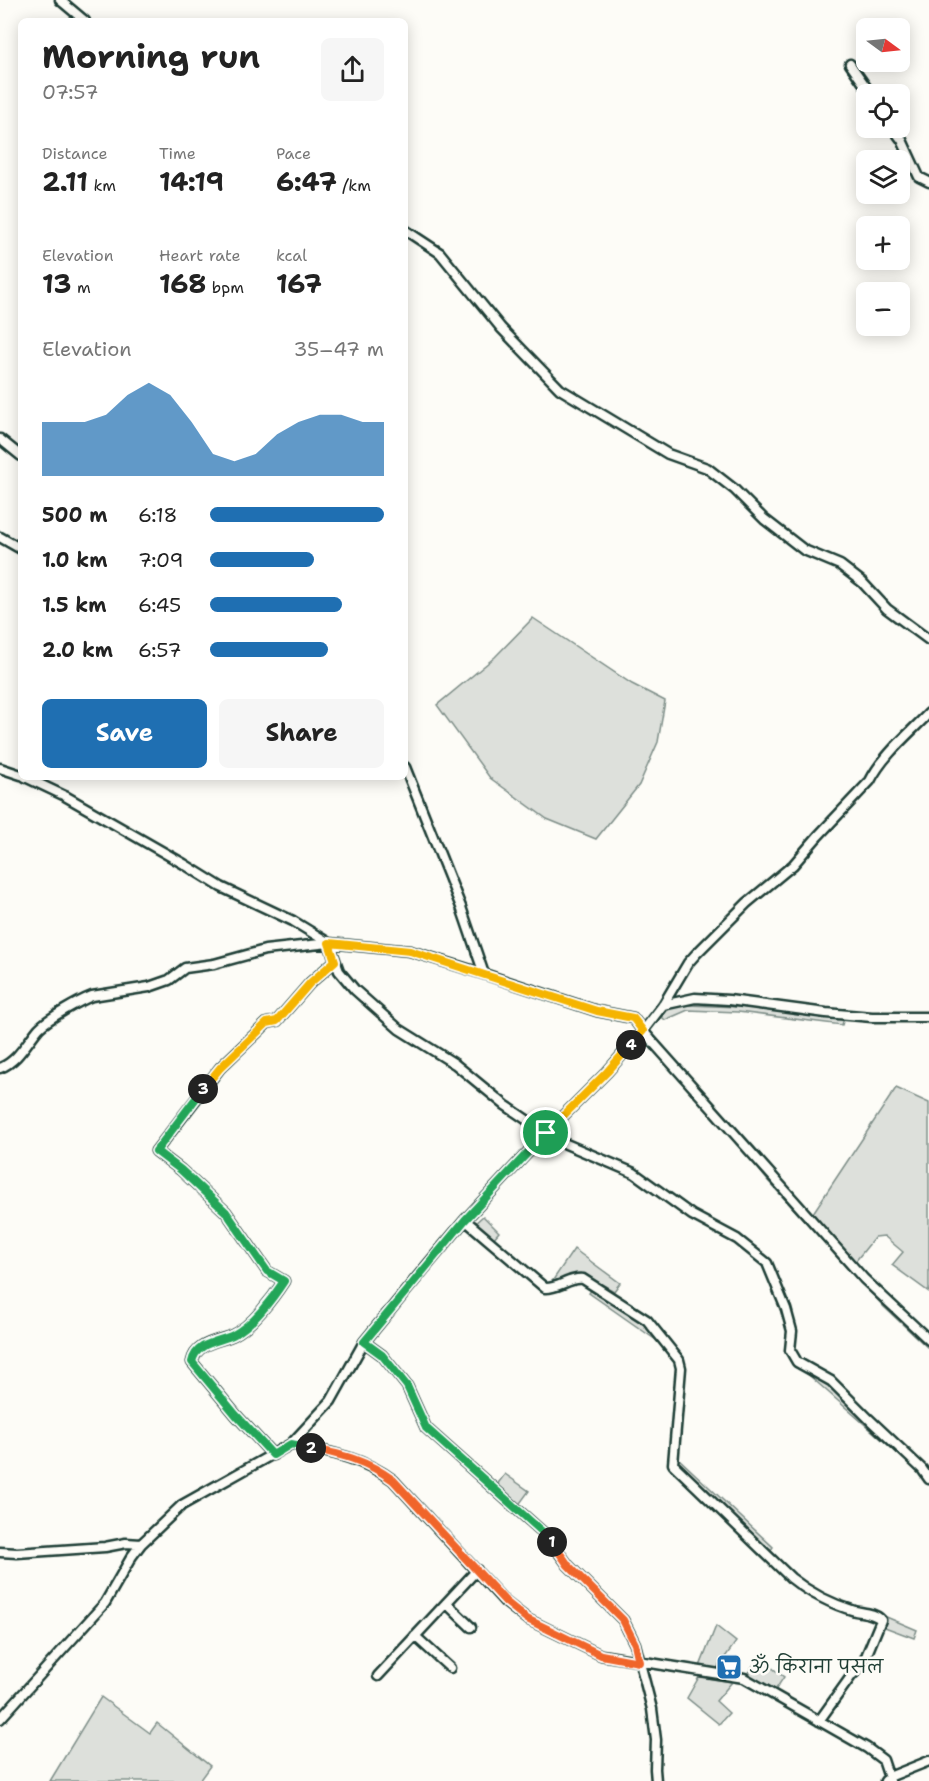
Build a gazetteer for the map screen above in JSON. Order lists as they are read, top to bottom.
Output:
{
  "places": {
    "supermarket": ["ॐ किराना पसल"]
  },
  "north": "right",
  "page": {
    "map_buttons": ["+", "−"],
    "heading": ["Morning run", "07:57"],
    "stats": [
      ["Distance", "2.11 km"],
      ["Time", "14:19"],
      ["Pace", "6:47 /km"],
      ["Elevation", "13 m"],
      ["Heart rate", "168 bpm"],
      ["kcal", "167"]
    ],
    "chart": ["Elevation", "35–47 m"],
    "list": [
      {
        "name": "500 m",
        "note": "6:18"
      },
      {
        "name": "1.0 km",
        "note": "7:09"
      },
      {
        "name": "1.5 km",
        "note": "6:45"
      },
      {
        "name": "2.0 km",
        "note": "6:57"
      }
    ],
    "buttons": ["Save", "Share"],
    "pins": [
      "4",
      "3",
      "2",
      "1"
    ]
  }
}
